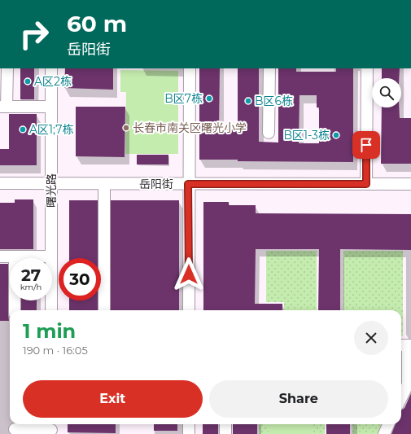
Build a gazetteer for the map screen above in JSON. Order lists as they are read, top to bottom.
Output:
{
  "streets": {
    "street": ["岳阳街", "曙光路"]
  },
  "crossings": [
    ["岳阳街", "曙光路"]
  ],
  "places": [
    "A区2栋",
    "B区7栋",
    "B区6栋",
    "长春市南关区曙光小学",
    "A区1;7栋",
    "B区1-3栋"
  ],
  "page": {
    "turn": ["60 m", "岳阳街"],
    "speed": "27 km/h",
    "limit": "30",
    "heading": ["1 min", "190 m · 16:05"],
    "buttons": ["Exit", "Share"]
  }
}
